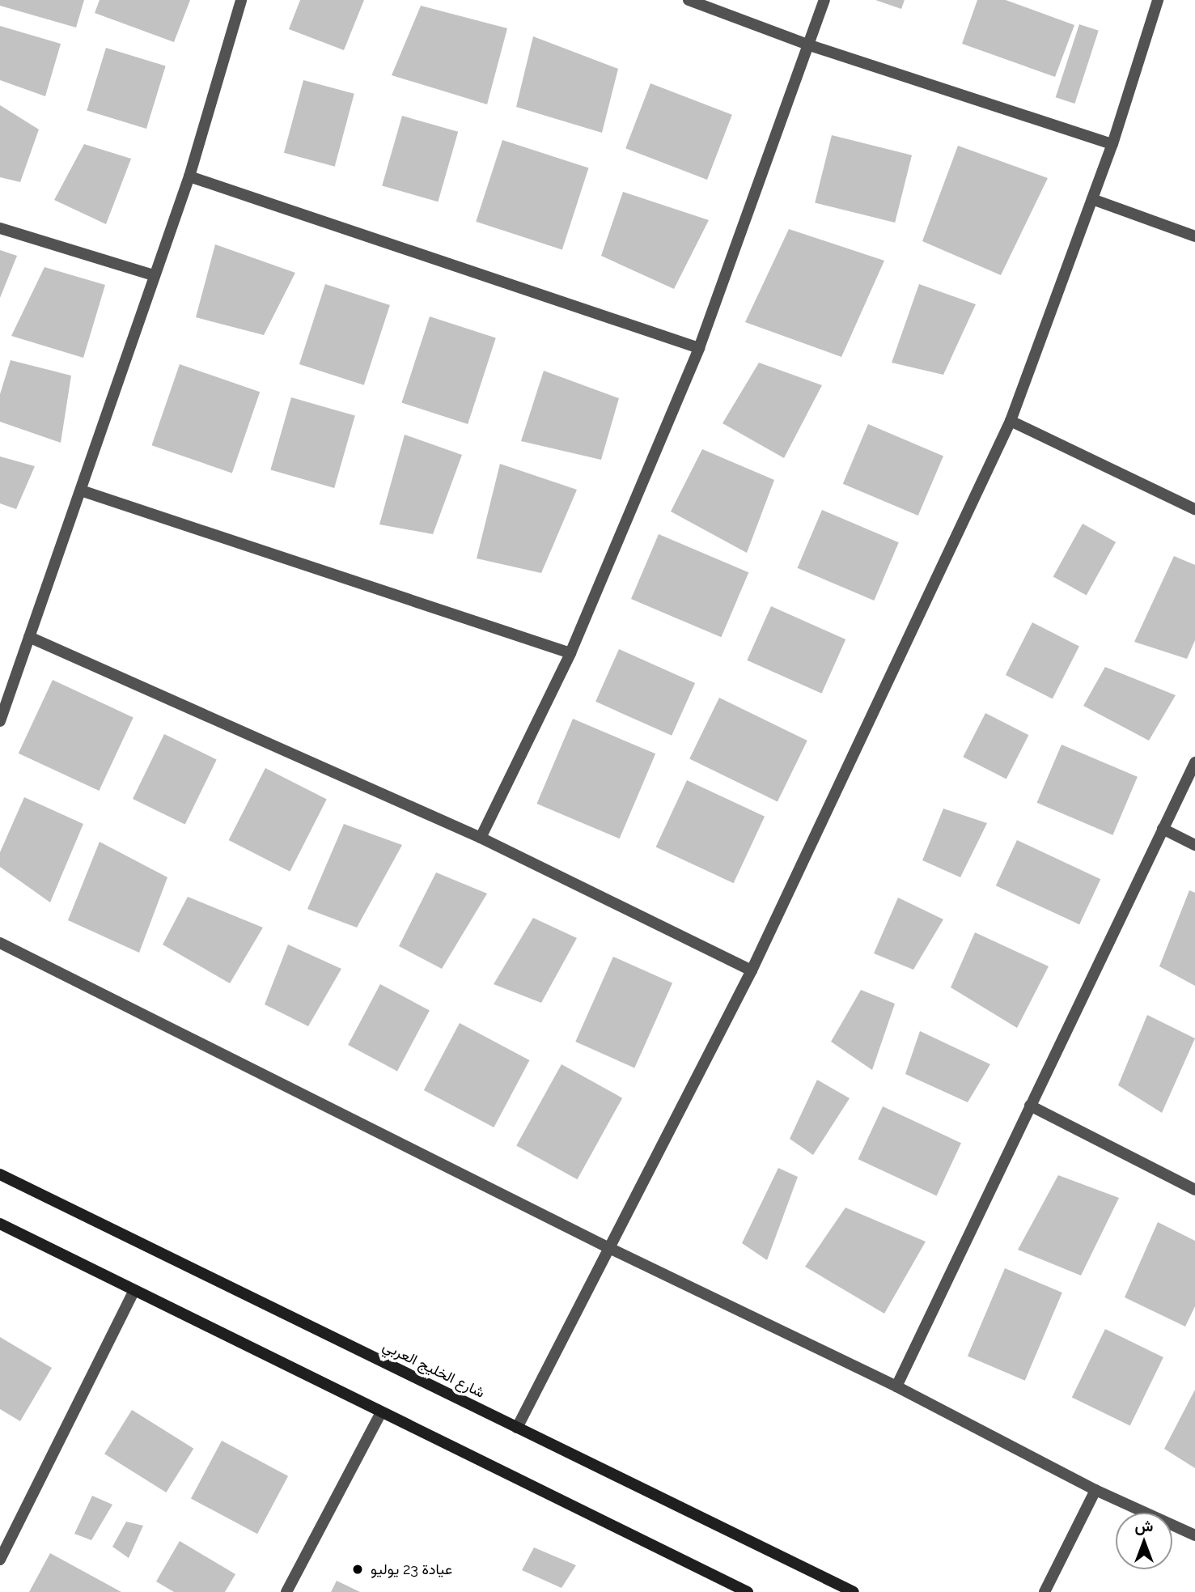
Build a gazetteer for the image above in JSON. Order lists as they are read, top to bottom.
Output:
{
  "streets": {
    "main road": ["شارع الخليج العربي"]
  },
  "places": ["عيادة 23 يوليو"],
  "north": "top"
}
